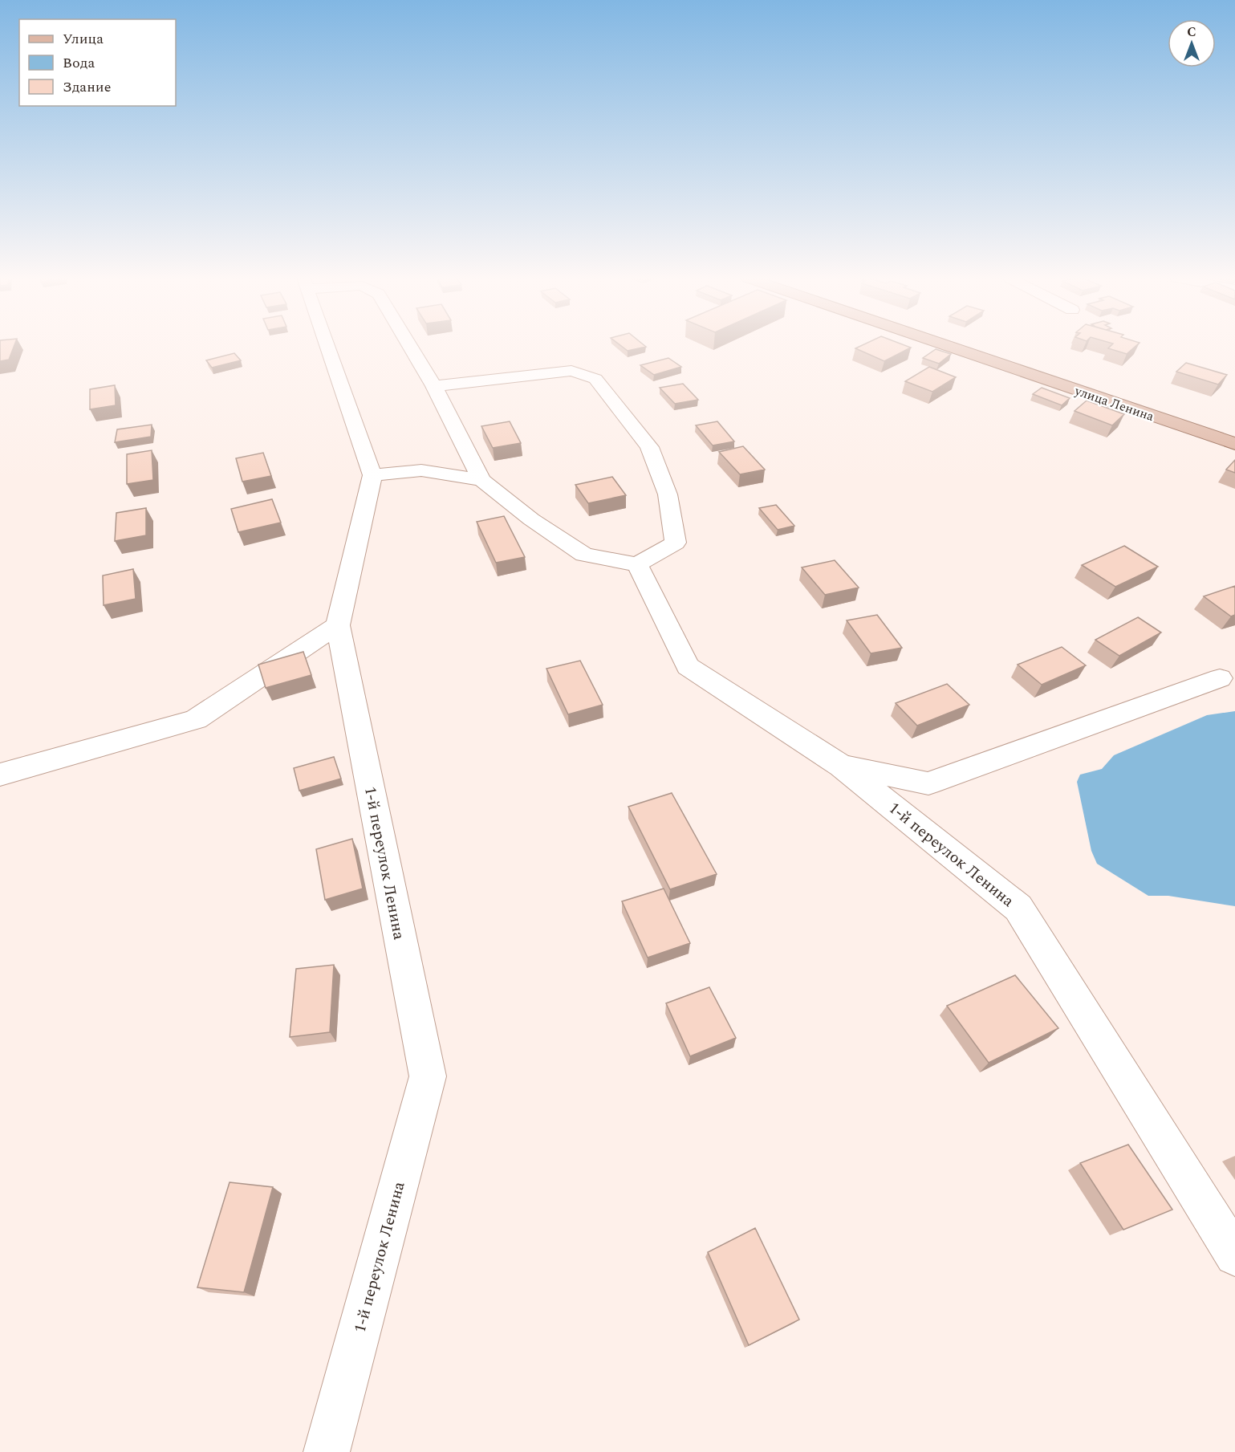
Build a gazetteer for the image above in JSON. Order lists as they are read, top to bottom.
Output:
{
  "streets": {
    "main road": ["улица Ленина"],
    "street": ["1-й переулок Ленина"]
  },
  "legend": ["Улица", "Вода", "Здание"],
  "north": "top"
}
